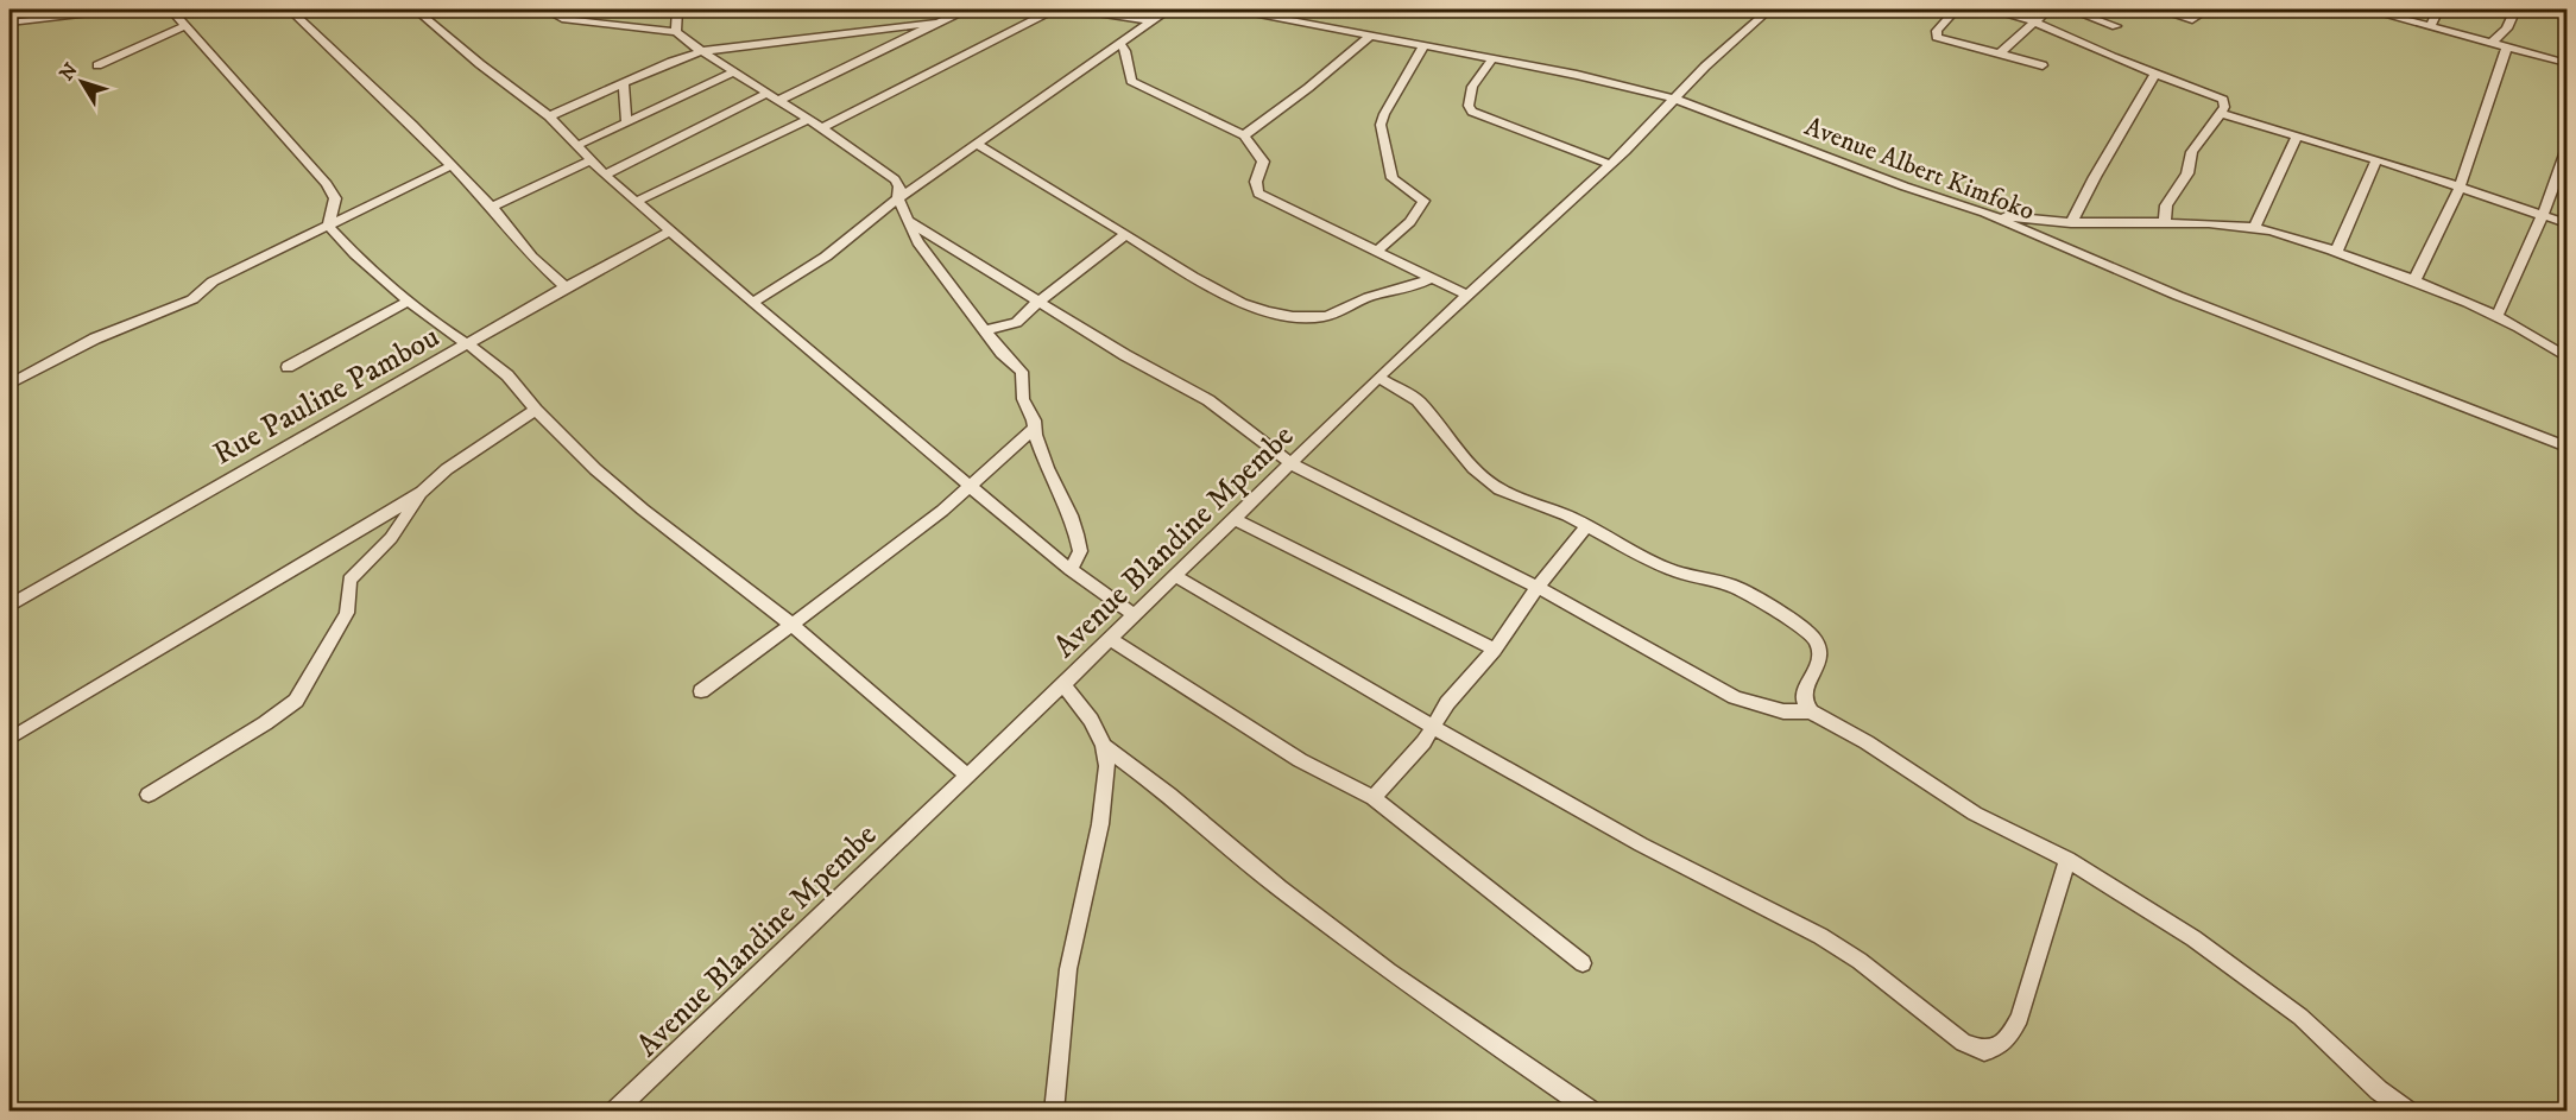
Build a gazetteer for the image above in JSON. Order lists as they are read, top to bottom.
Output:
{
  "streets": {
    "street": ["Avenue Albert Kimfoko", "Rue Pauline Pambou", "Avenue Blandine Mpembe"]
  },
  "crossings": [
    ["Avenue Albert Kimfoko", "Avenue Blandine Mpembe"]
  ],
  "north": "top left"
}
